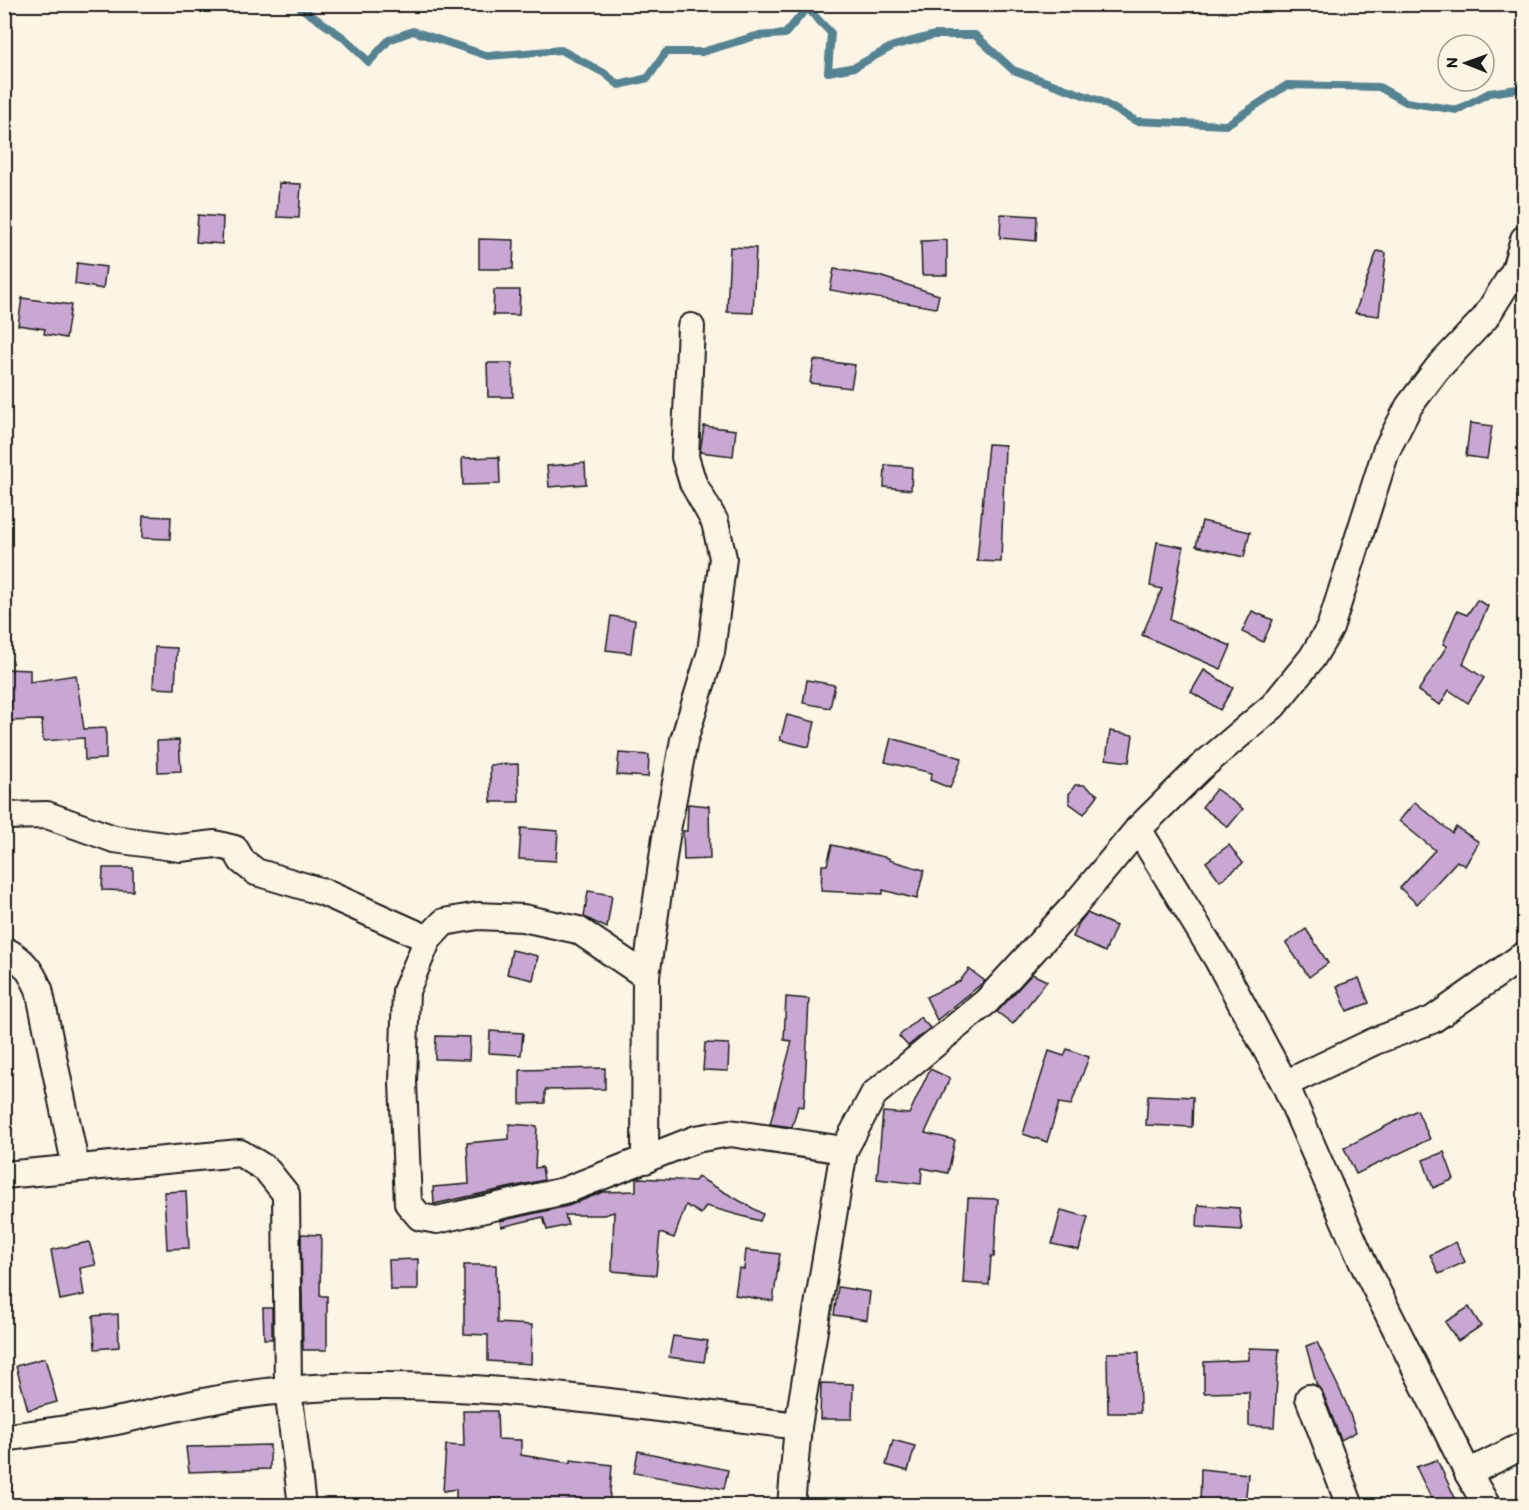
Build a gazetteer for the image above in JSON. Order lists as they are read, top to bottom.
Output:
{
  "north": "left"
}
